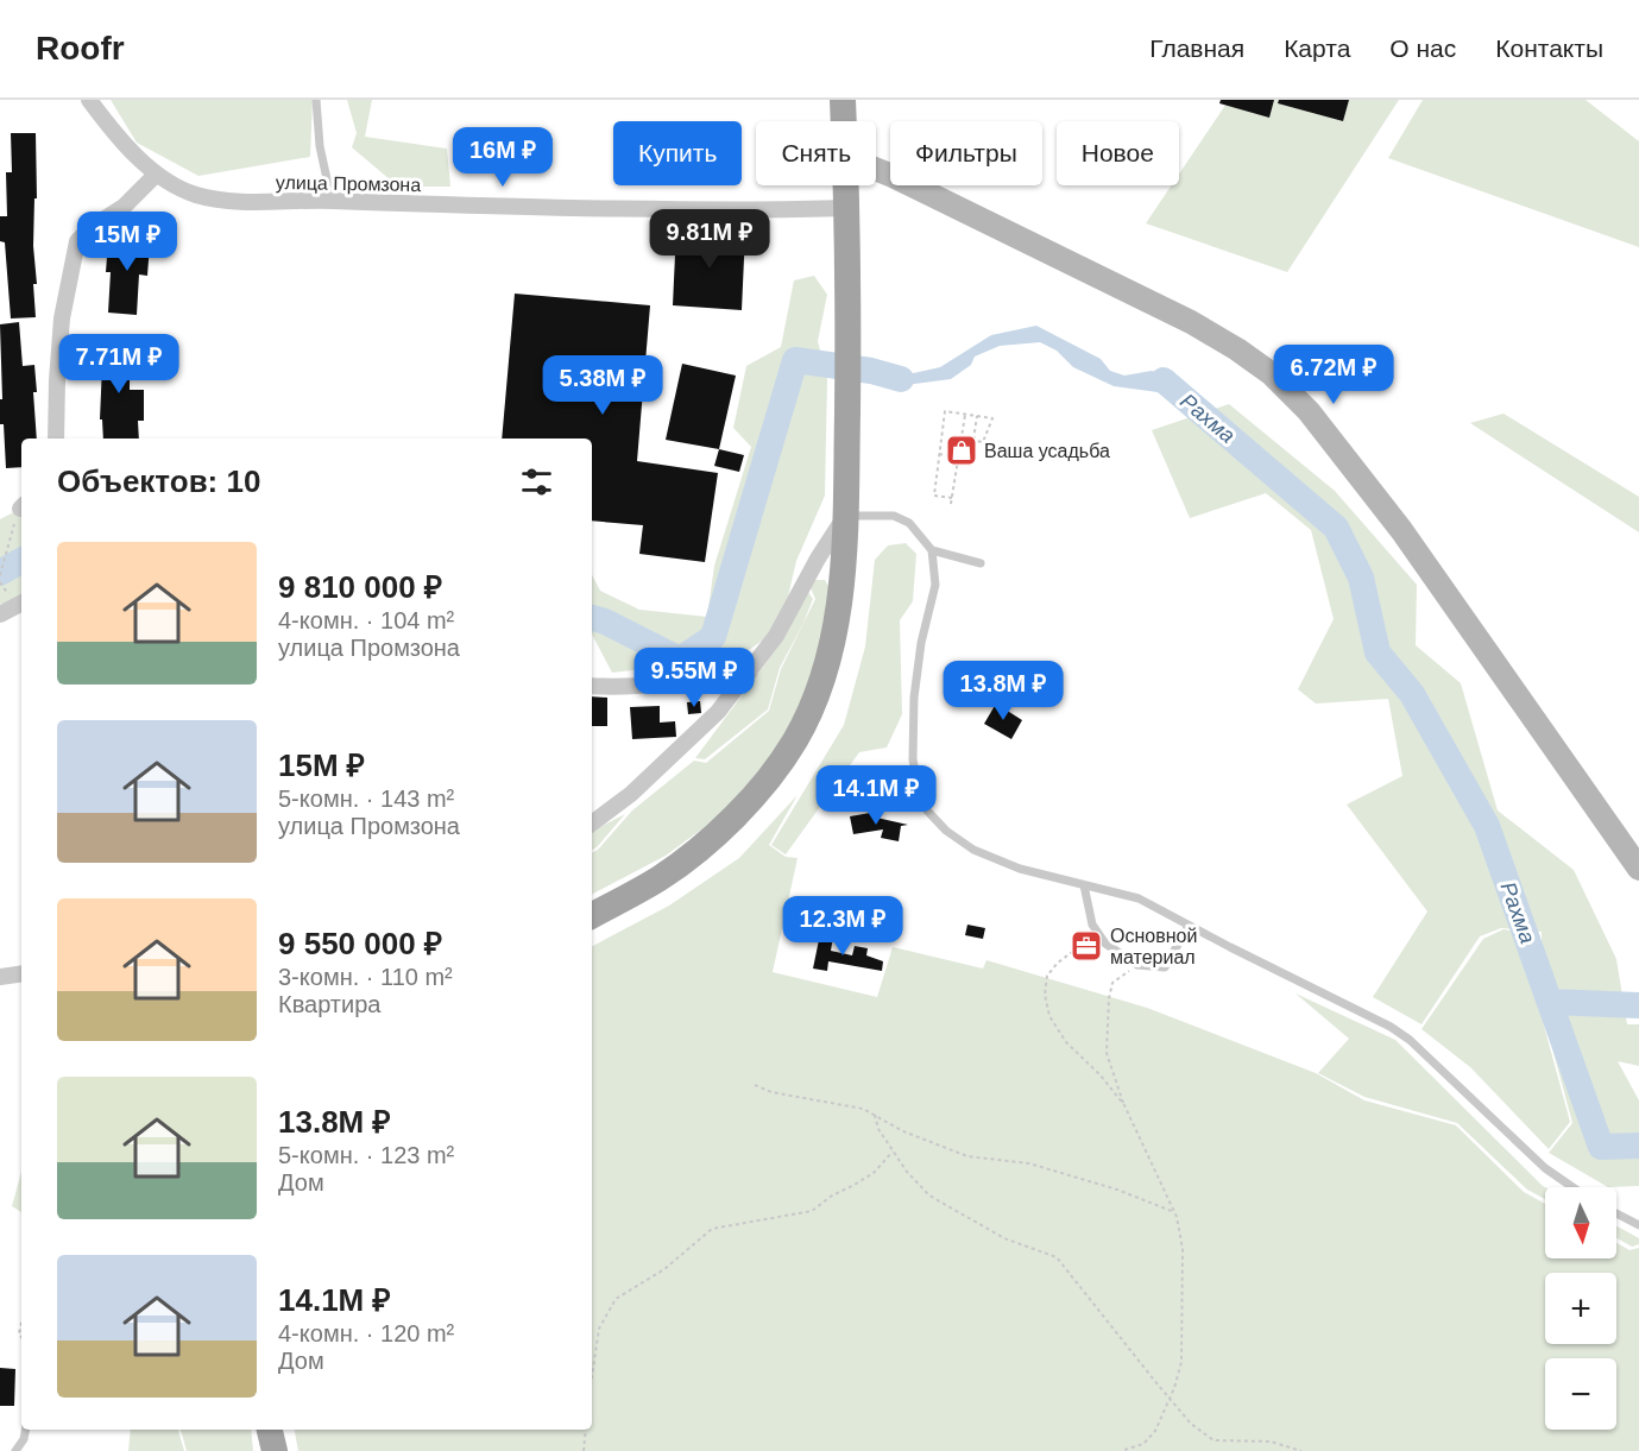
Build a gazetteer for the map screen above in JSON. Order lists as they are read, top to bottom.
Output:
{
  "streets": {
    "street": ["улица Промзона"]
  },
  "water": ["Рахма"],
  "places": {
    "shop": ["Ваша усадьба"],
    "office": ["Основной материал"]
  },
  "north": "bottom",
  "page": {
    "header": "Roofr",
    "nav": [
      "Главная",
      "Карта",
      "О нас",
      "Контакты"
    ],
    "chip": [
      "Купить",
      "Снять",
      "Фильтры",
      "Новое"
    ],
    "price": [
      "16M ₽",
      "9.81M ₽",
      "15M ₽",
      "7.71M ₽",
      "6.72M ₽",
      "5.38M ₽",
      "9.55M ₽",
      "13.8M ₽",
      "14.1M ₽",
      "12.3M ₽"
    ],
    "heading": "Объектов: 10",
    "list": [
      {
        "name": "9 810 000 ₽",
        "note": "4-комн. · 104 m² · улица Промзона"
      },
      {
        "name": "15M ₽",
        "note": "5-комн. · 143 m² · улица Промзона"
      },
      {
        "name": "9 550 000 ₽",
        "note": "3-комн. · 110 m² · Квартира"
      },
      {
        "name": "13.8M ₽",
        "note": "5-комн. · 123 m² · Дом"
      },
      {
        "name": "14.1M ₽",
        "note": "4-комн. · 120 m² · Дом"
      }
    ],
    "map_buttons": ["+", "−"]
  }
}
